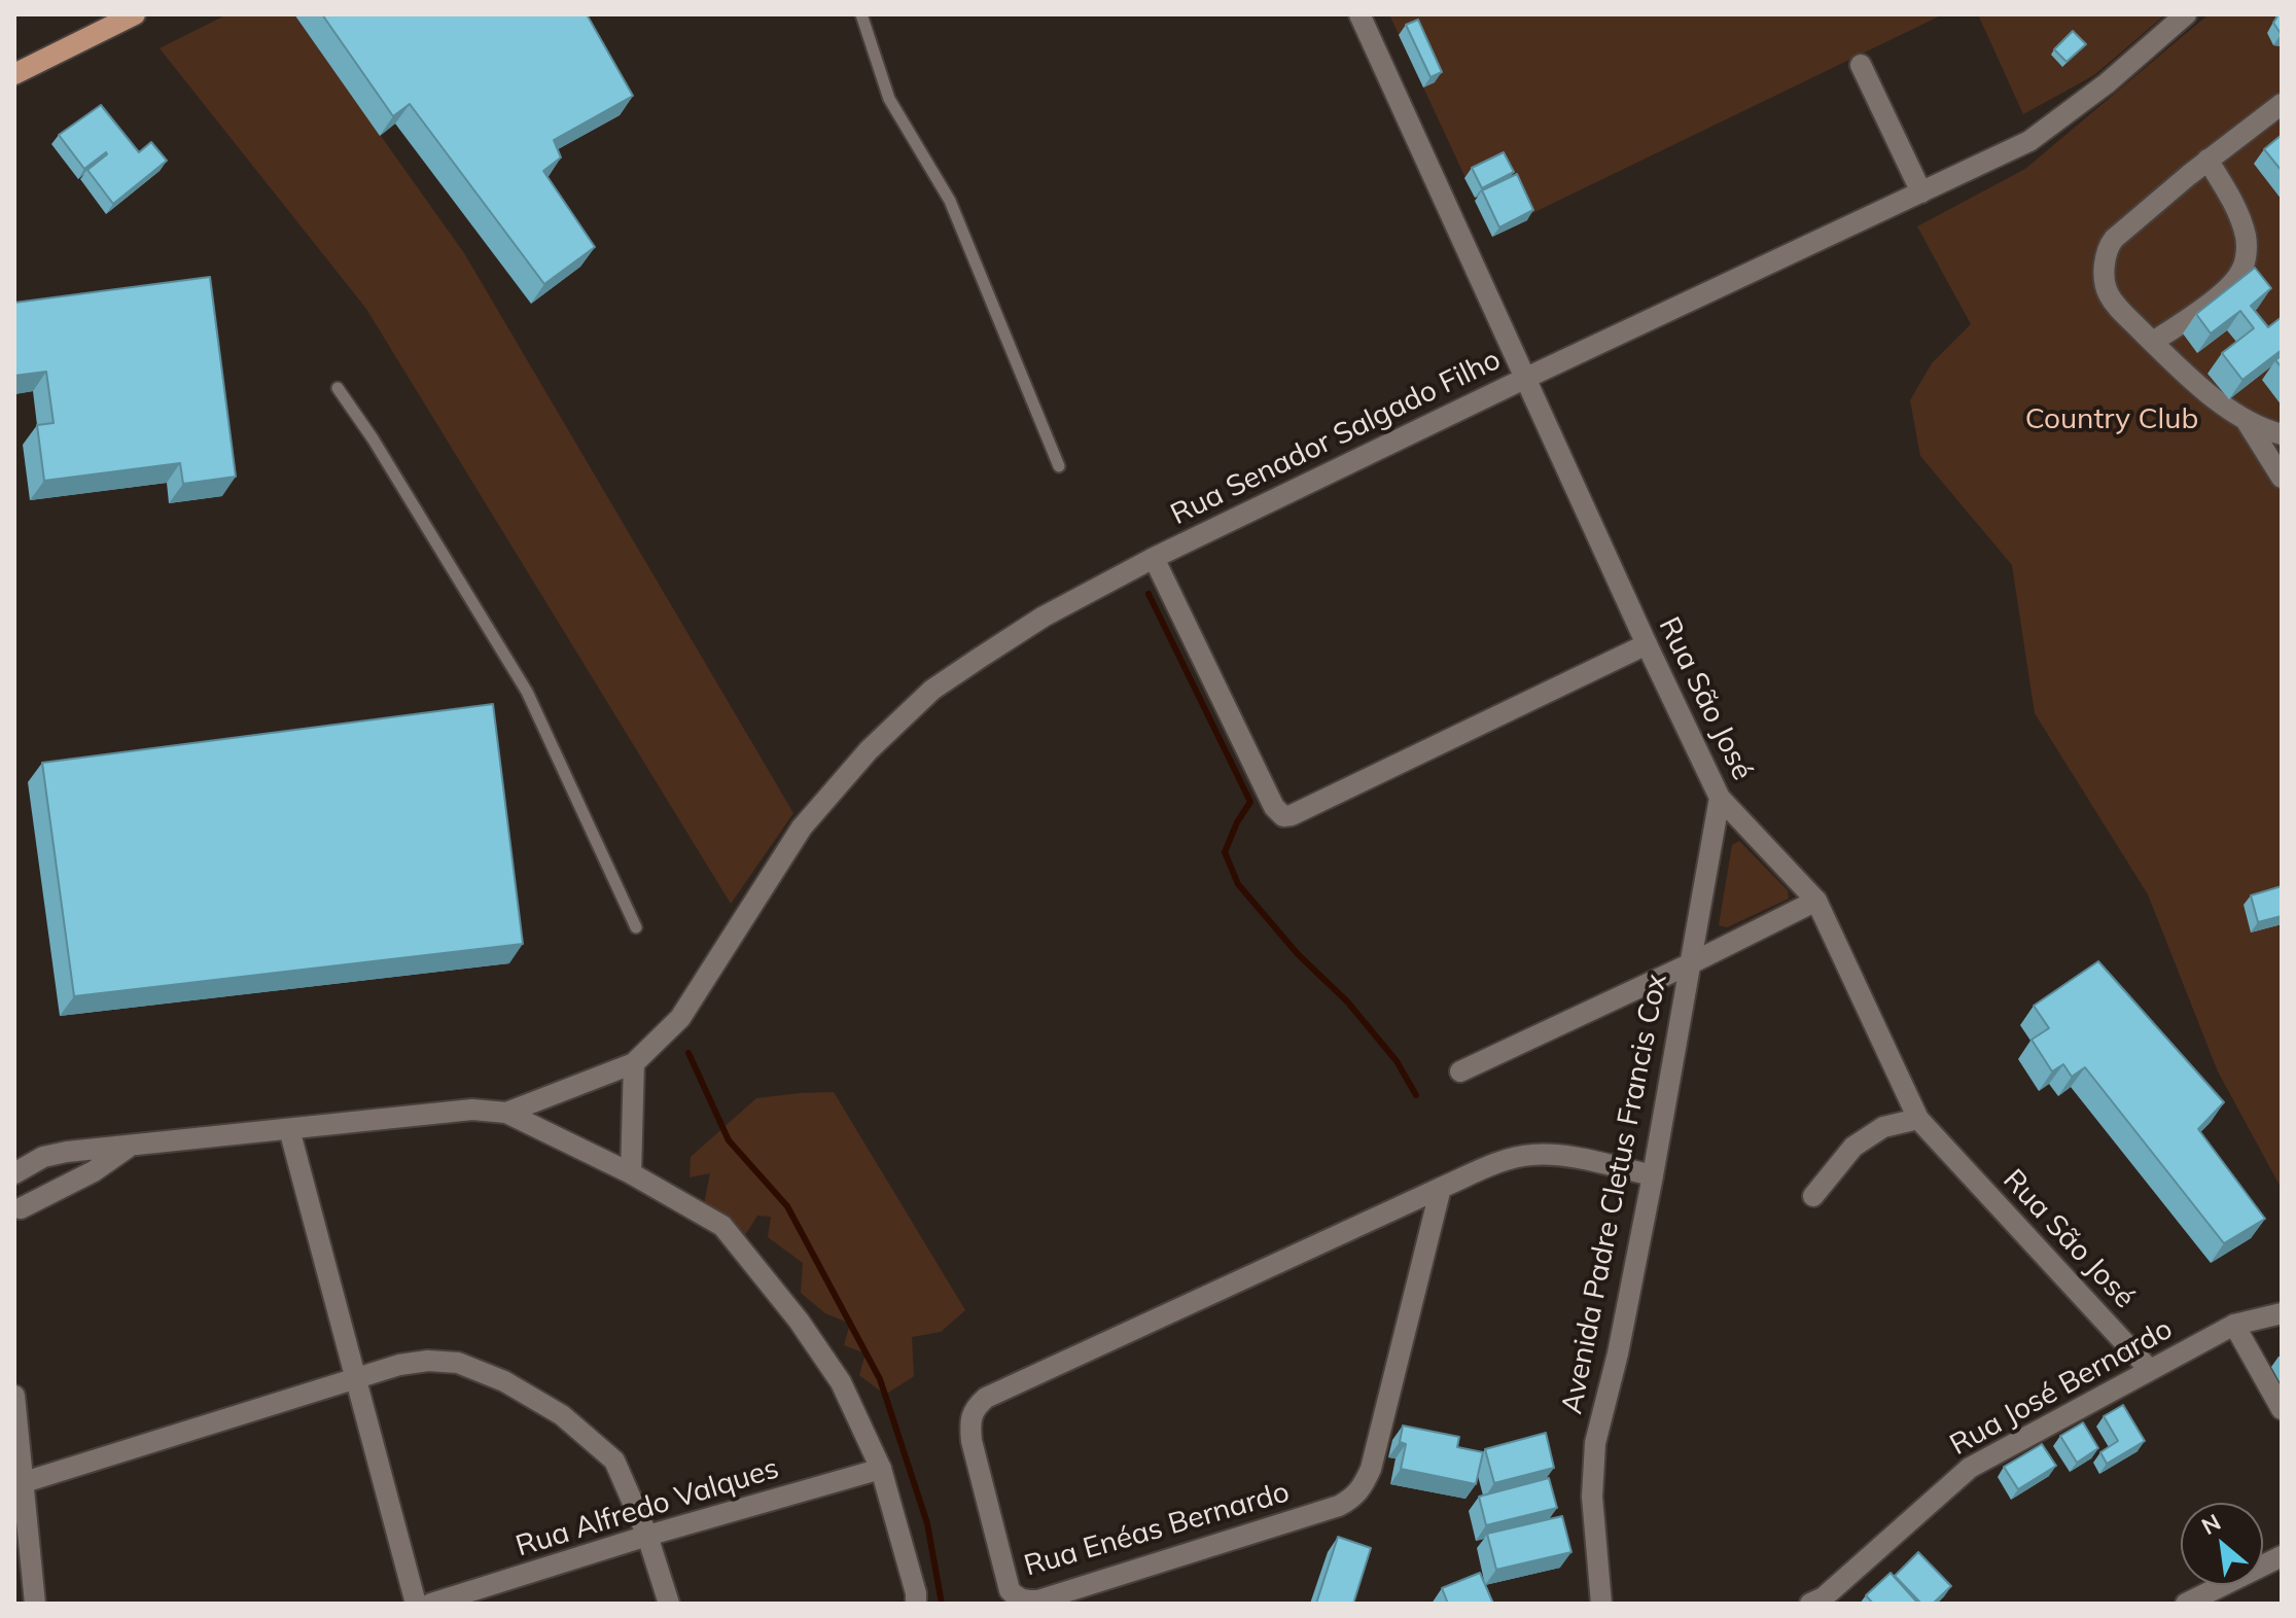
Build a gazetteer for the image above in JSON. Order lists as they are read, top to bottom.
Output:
{
  "streets": {
    "street": [
      "Rua Senador Salgado Filho",
      "Rua São José",
      "Avenida Padre Cletus Francis Cox",
      "Rua José Bernardo",
      "Rua Alfredo Valques",
      "Rua Enéas Bernardo"
    ]
  },
  "crossings": [
    ["Rua Senador Salgado Filho", "Rua São José"],
    ["Rua São José", "Avenida Padre Cletus Francis Cox"],
    ["Rua São José", "Rua José Bernardo"],
    ["Avenida Padre Cletus Francis Cox", "Rua Enéas Bernardo"]
  ],
  "parks": ["Country Club"],
  "north": "top left"
}
